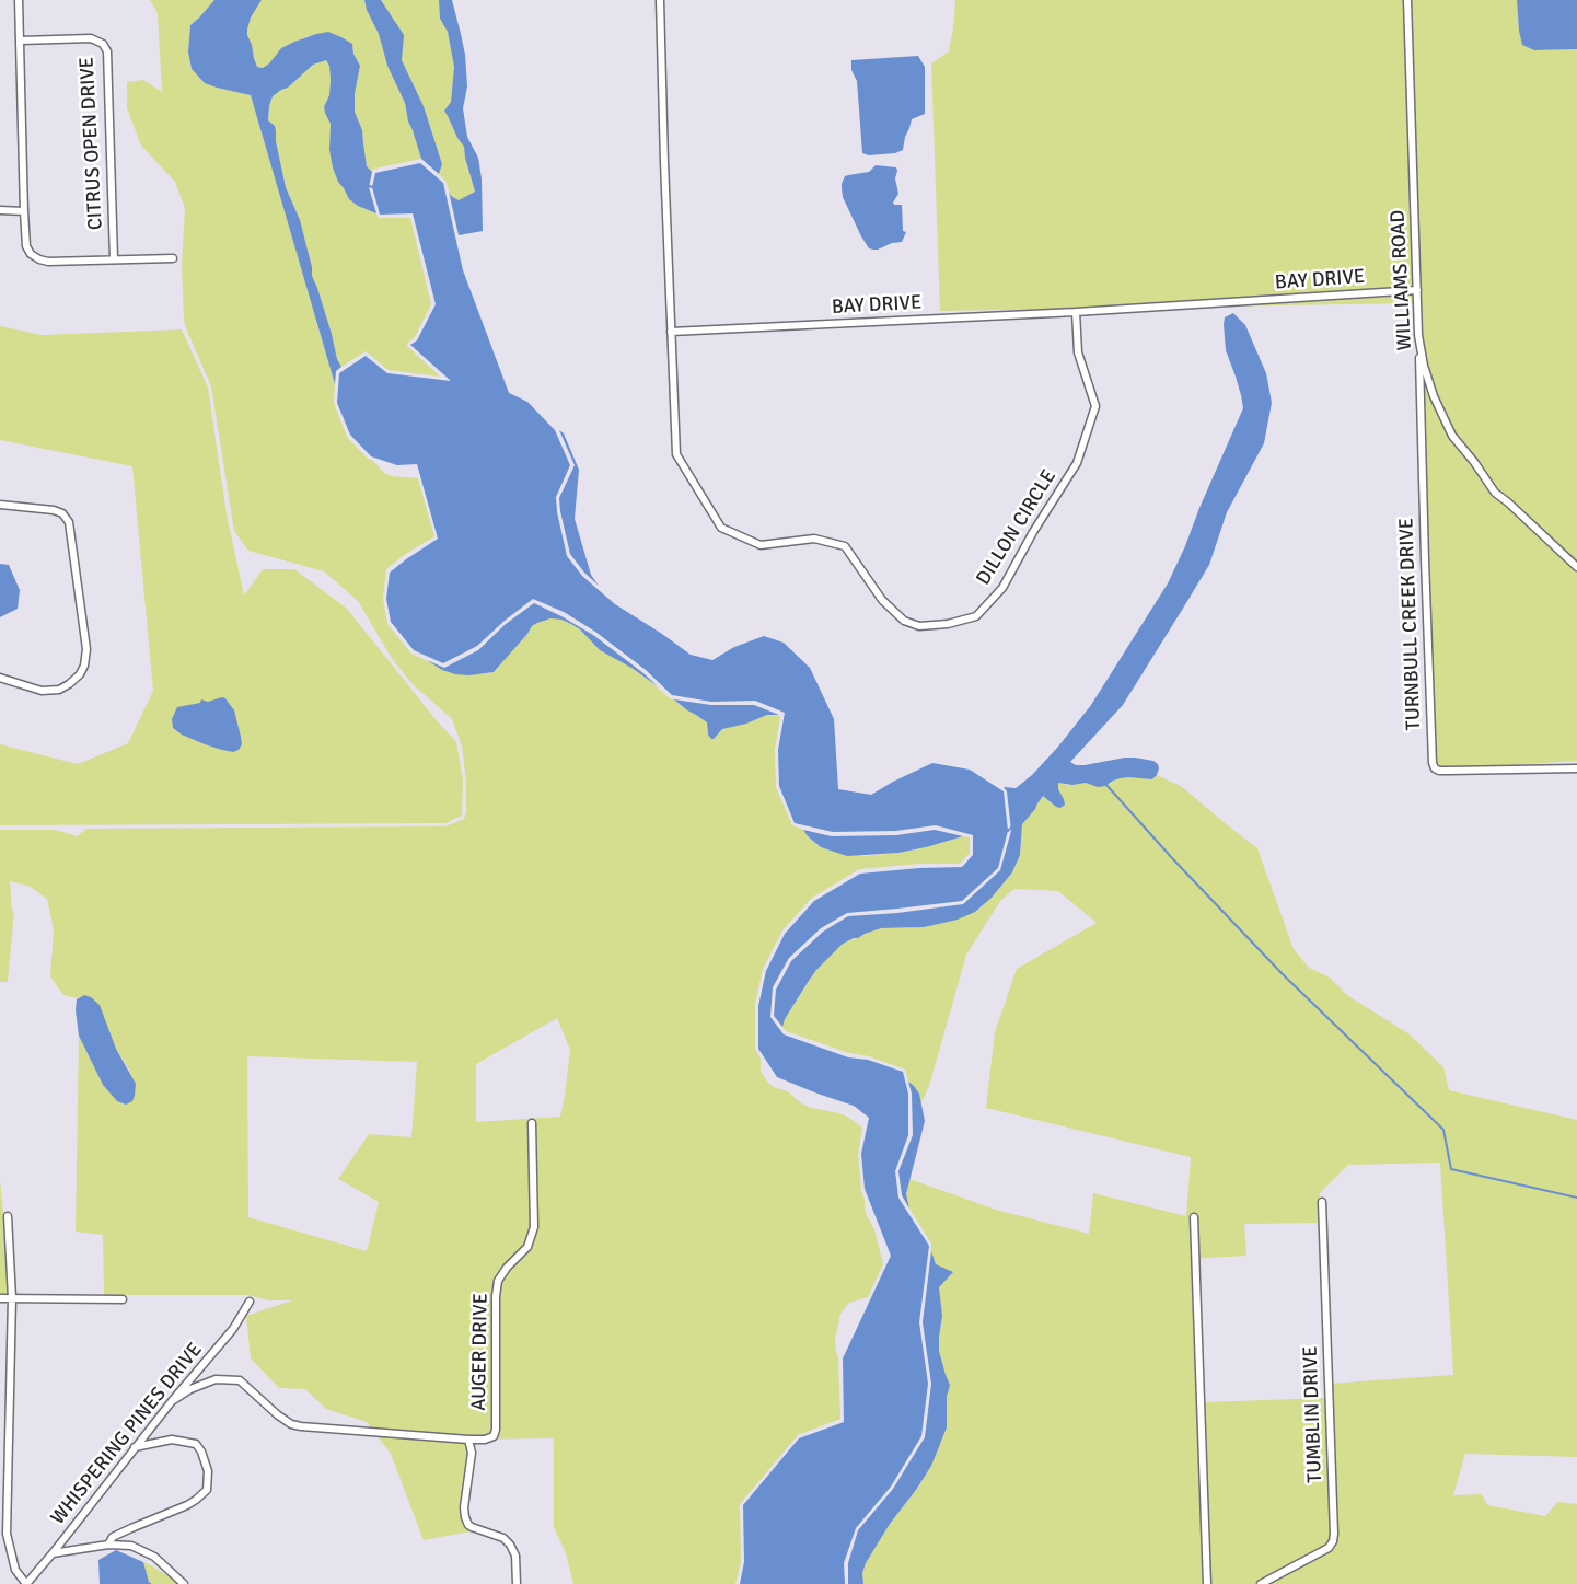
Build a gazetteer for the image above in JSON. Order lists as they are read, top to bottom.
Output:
{
  "streets": {
    "street": [
      "CITRUS OPEN DRIVE",
      "BAY DRIVE",
      "WILLIAMS ROAD",
      "DILLON CIRCLE",
      "TURNBULL CREEK DRIVE",
      "AUGER DRIVE",
      "TUMBLIN DRIVE",
      "WHISPERING PINES DRIVE"
    ]
  },
  "crossings": [
    ["BAY DRIVE", "WILLIAMS ROAD"],
    ["BAY DRIVE", "DILLON CIRCLE"],
    ["WILLIAMS ROAD", "TURNBULL CREEK DRIVE"],
    ["AUGER DRIVE", "WHISPERING PINES DRIVE"]
  ]
}
